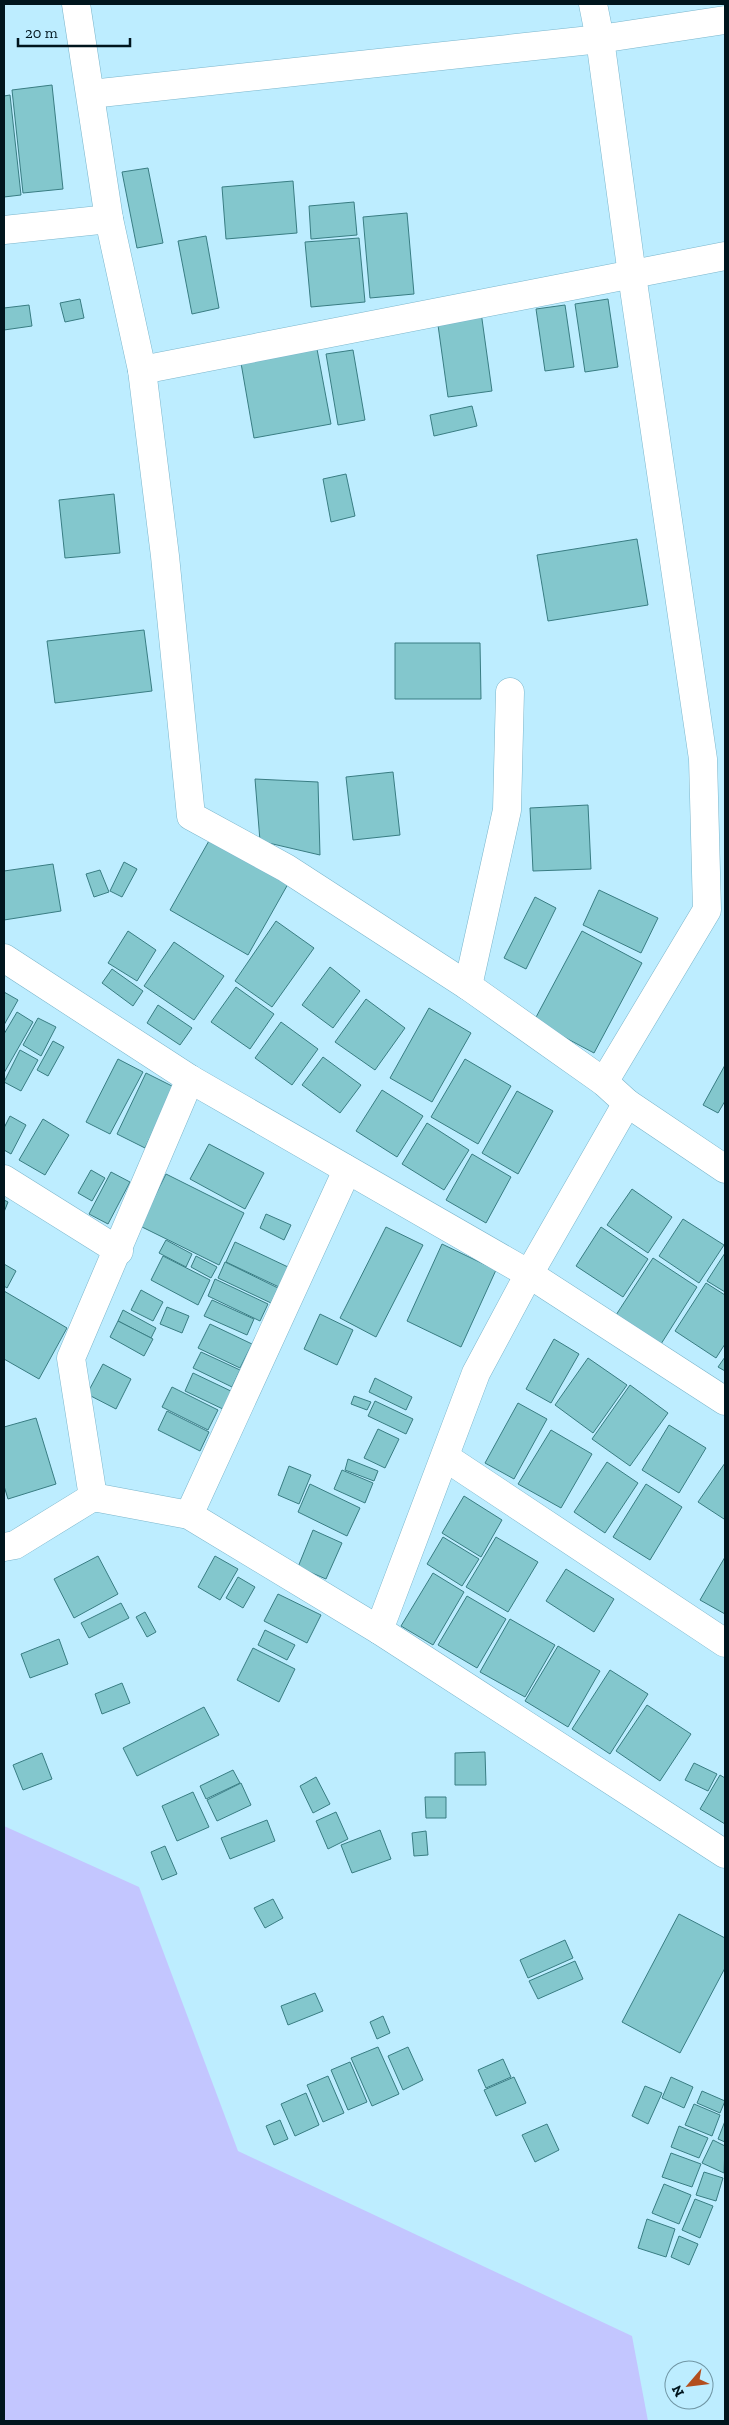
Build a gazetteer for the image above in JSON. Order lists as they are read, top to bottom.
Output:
{
  "scale_bar": "20 m",
  "north": "bottom left"
}
